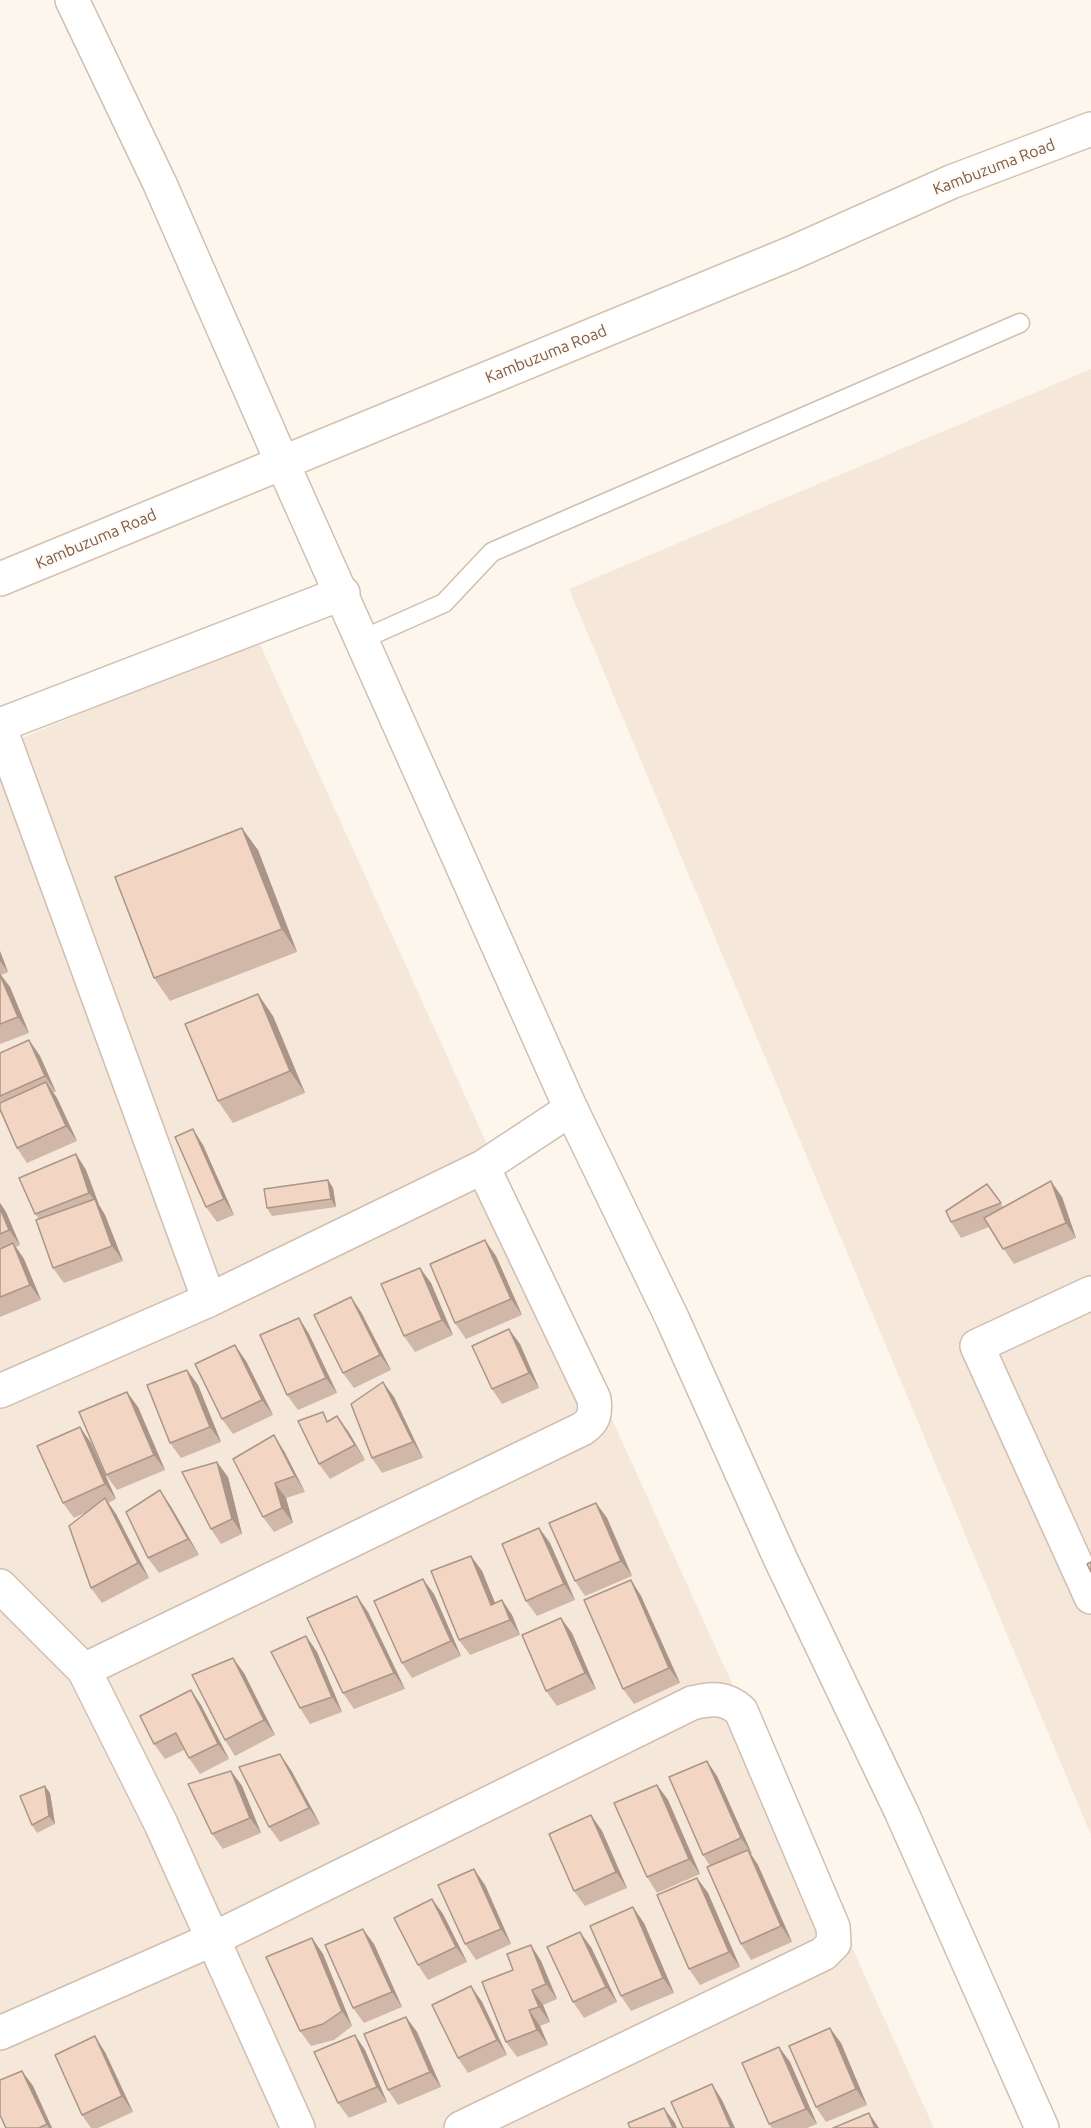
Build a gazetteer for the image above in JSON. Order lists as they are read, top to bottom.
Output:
{
  "streets": {
    "street": ["Kambuzuma Road"]
  }
}
